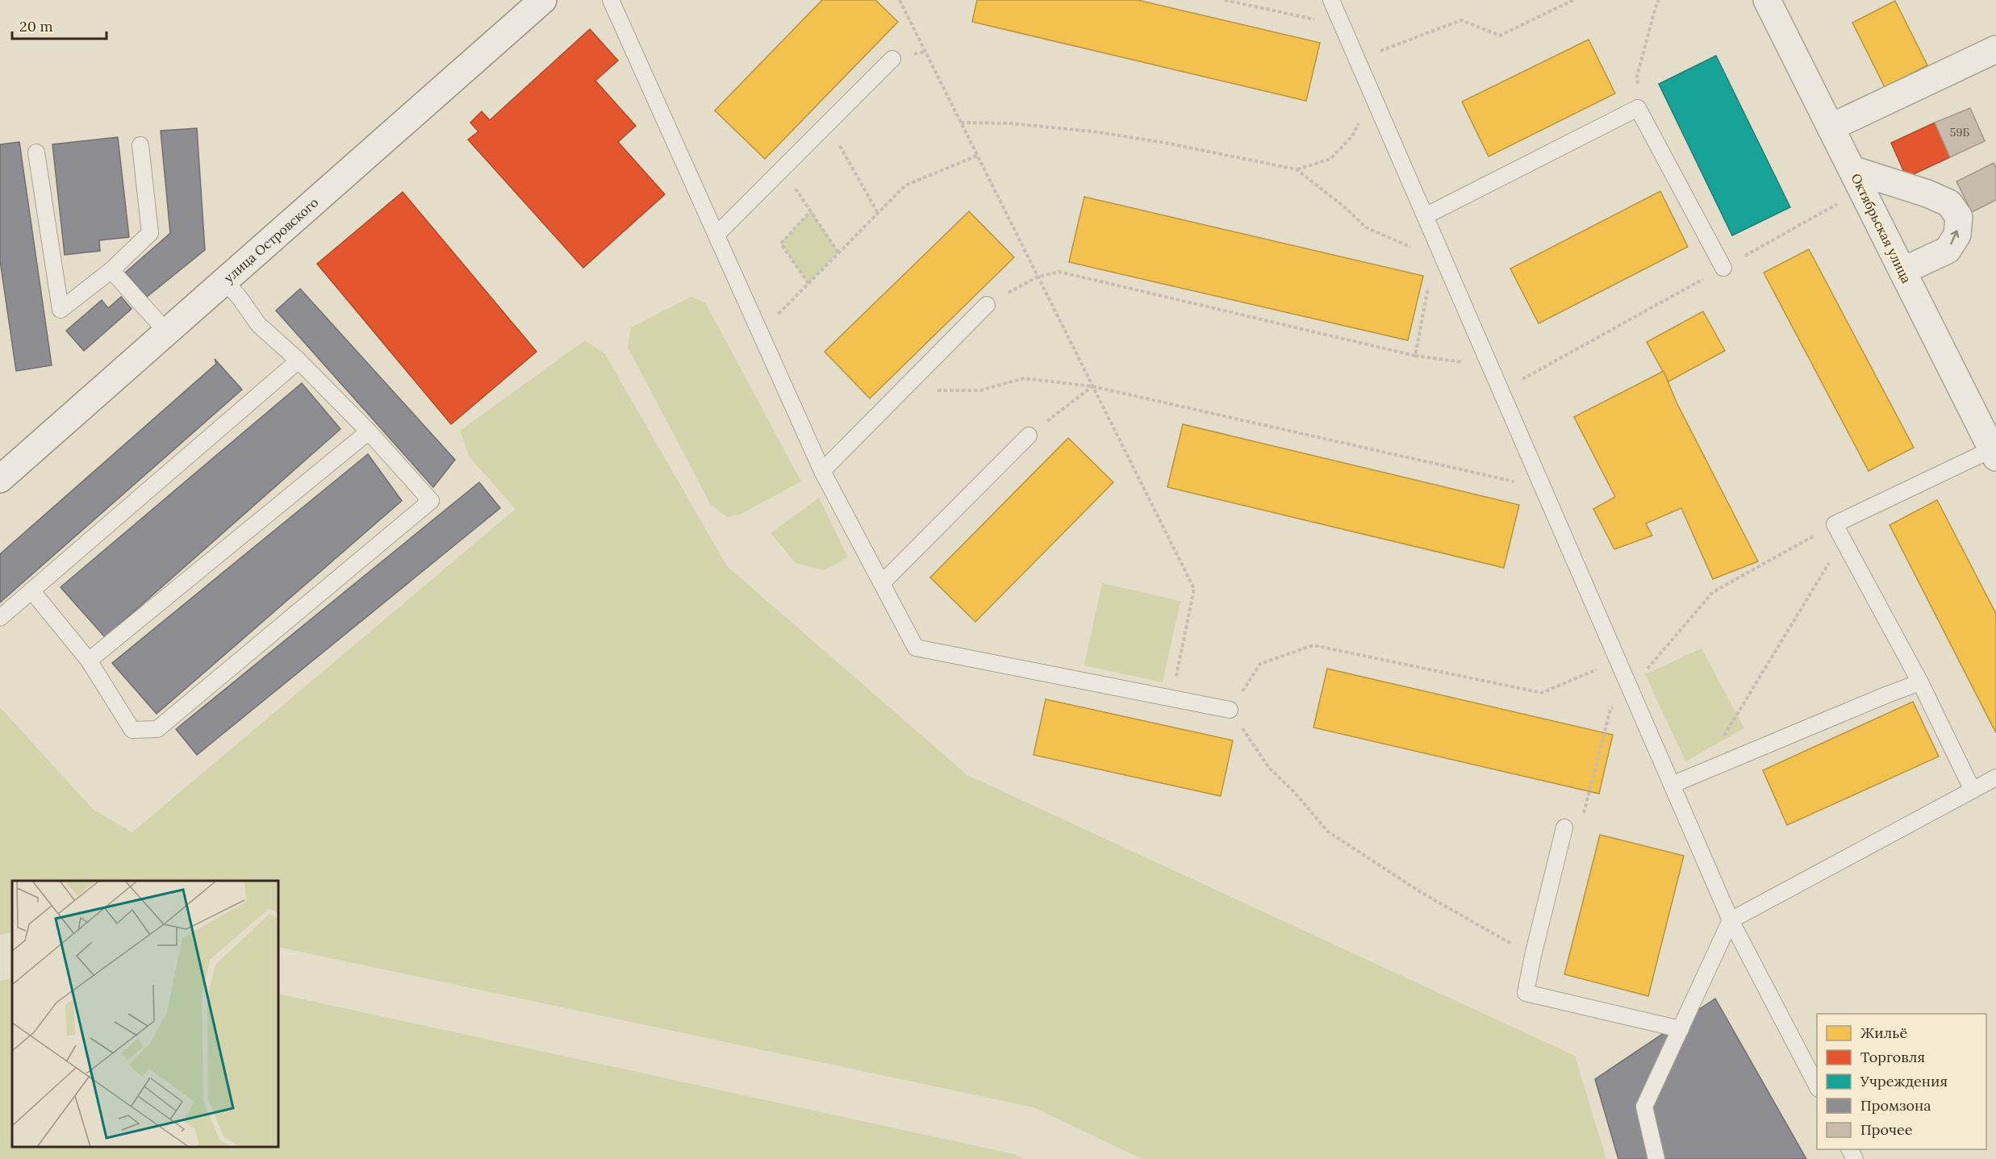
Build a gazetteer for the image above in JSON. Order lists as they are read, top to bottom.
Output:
{
  "streets": {
    "street": ["Октябрьская улица", "улица Островского"]
  },
  "house_numbers": ["59Б"],
  "legend": [
    "Жильё",
    "Торговля",
    "Учреждения",
    "Промзона",
    "Прочее"
  ],
  "scale_bar": "20 m"
}
